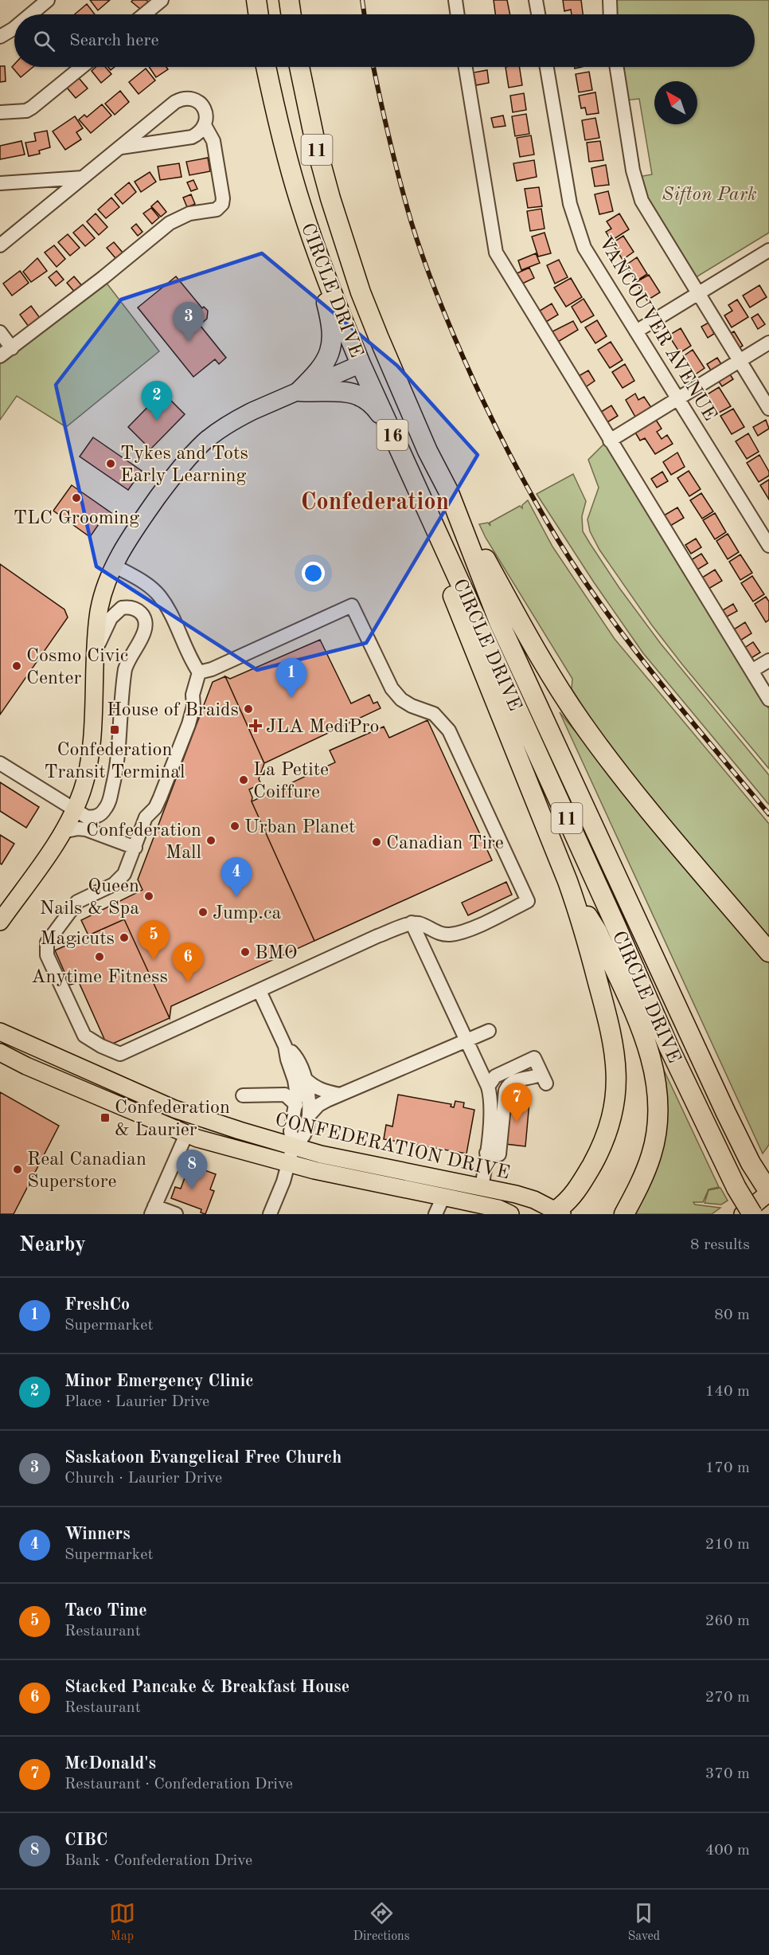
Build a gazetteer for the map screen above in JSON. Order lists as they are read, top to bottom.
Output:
{
  "streets": {
    "highway": ["11", "CIRCLE DRIVE", "16"],
    "main road": ["CONFEDERATION DRIVE"],
    "street": ["VANCOUVER AVENUE"]
  },
  "crossings": [
    ["CIRCLE DRIVE", "16"]
  ],
  "districts": ["Confederation"],
  "parks": ["Sifton Park"],
  "places": {
    "other": [
      "Tykes and Tots Early Learning",
      "TLC Grooming",
      "Cosmo Civic Center",
      "House of Braids",
      "La Petite Coiffure",
      "Urban Planet",
      "Confederation Mall",
      "Canadian Tire",
      "Queen Nails & Spa",
      "Jump.ca",
      "Magicuts",
      "BMO",
      "Anytime Fitness",
      "Real Canadian Superstore"
    ],
    "health": ["JLA MediPro"],
    "transit": ["Confederation Transit Terminal", "Confederation & Laurier"]
  },
  "north": "top left",
  "page": {
    "search": "Search here",
    "pins": [
      "3",
      "2",
      "1",
      "4",
      "5",
      "6",
      "7",
      "8"
    ],
    "heading": ["Nearby", "8 results"],
    "list": [
      {
        "mark": "1",
        "name": "FreshCo",
        "note": "Supermarket",
        "value": "80 m"
      },
      {
        "mark": "2",
        "name": "Minor Emergency Clinic",
        "note": "Place · Laurier Drive",
        "value": "140 m"
      },
      {
        "mark": "3",
        "name": "Saskatoon Evangelical Free Church",
        "note": "Church · Laurier Drive",
        "value": "170 m"
      },
      {
        "mark": "4",
        "name": "Winners",
        "note": "Supermarket",
        "value": "210 m"
      },
      {
        "mark": "5",
        "name": "Taco Time",
        "note": "Restaurant",
        "value": "260 m"
      },
      {
        "mark": "6",
        "name": "Stacked Pancake & Breakfast House",
        "note": "Restaurant",
        "value": "270 m"
      },
      {
        "mark": "7",
        "name": "McDonald's",
        "note": "Restaurant · Confederation Drive",
        "value": "370 m"
      },
      {
        "mark": "8",
        "name": "CIBC",
        "note": "Bank · Confederation Drive",
        "value": "400 m"
      }
    ],
    "nav": ["Map", "Directions", "Saved"]
  }
}
